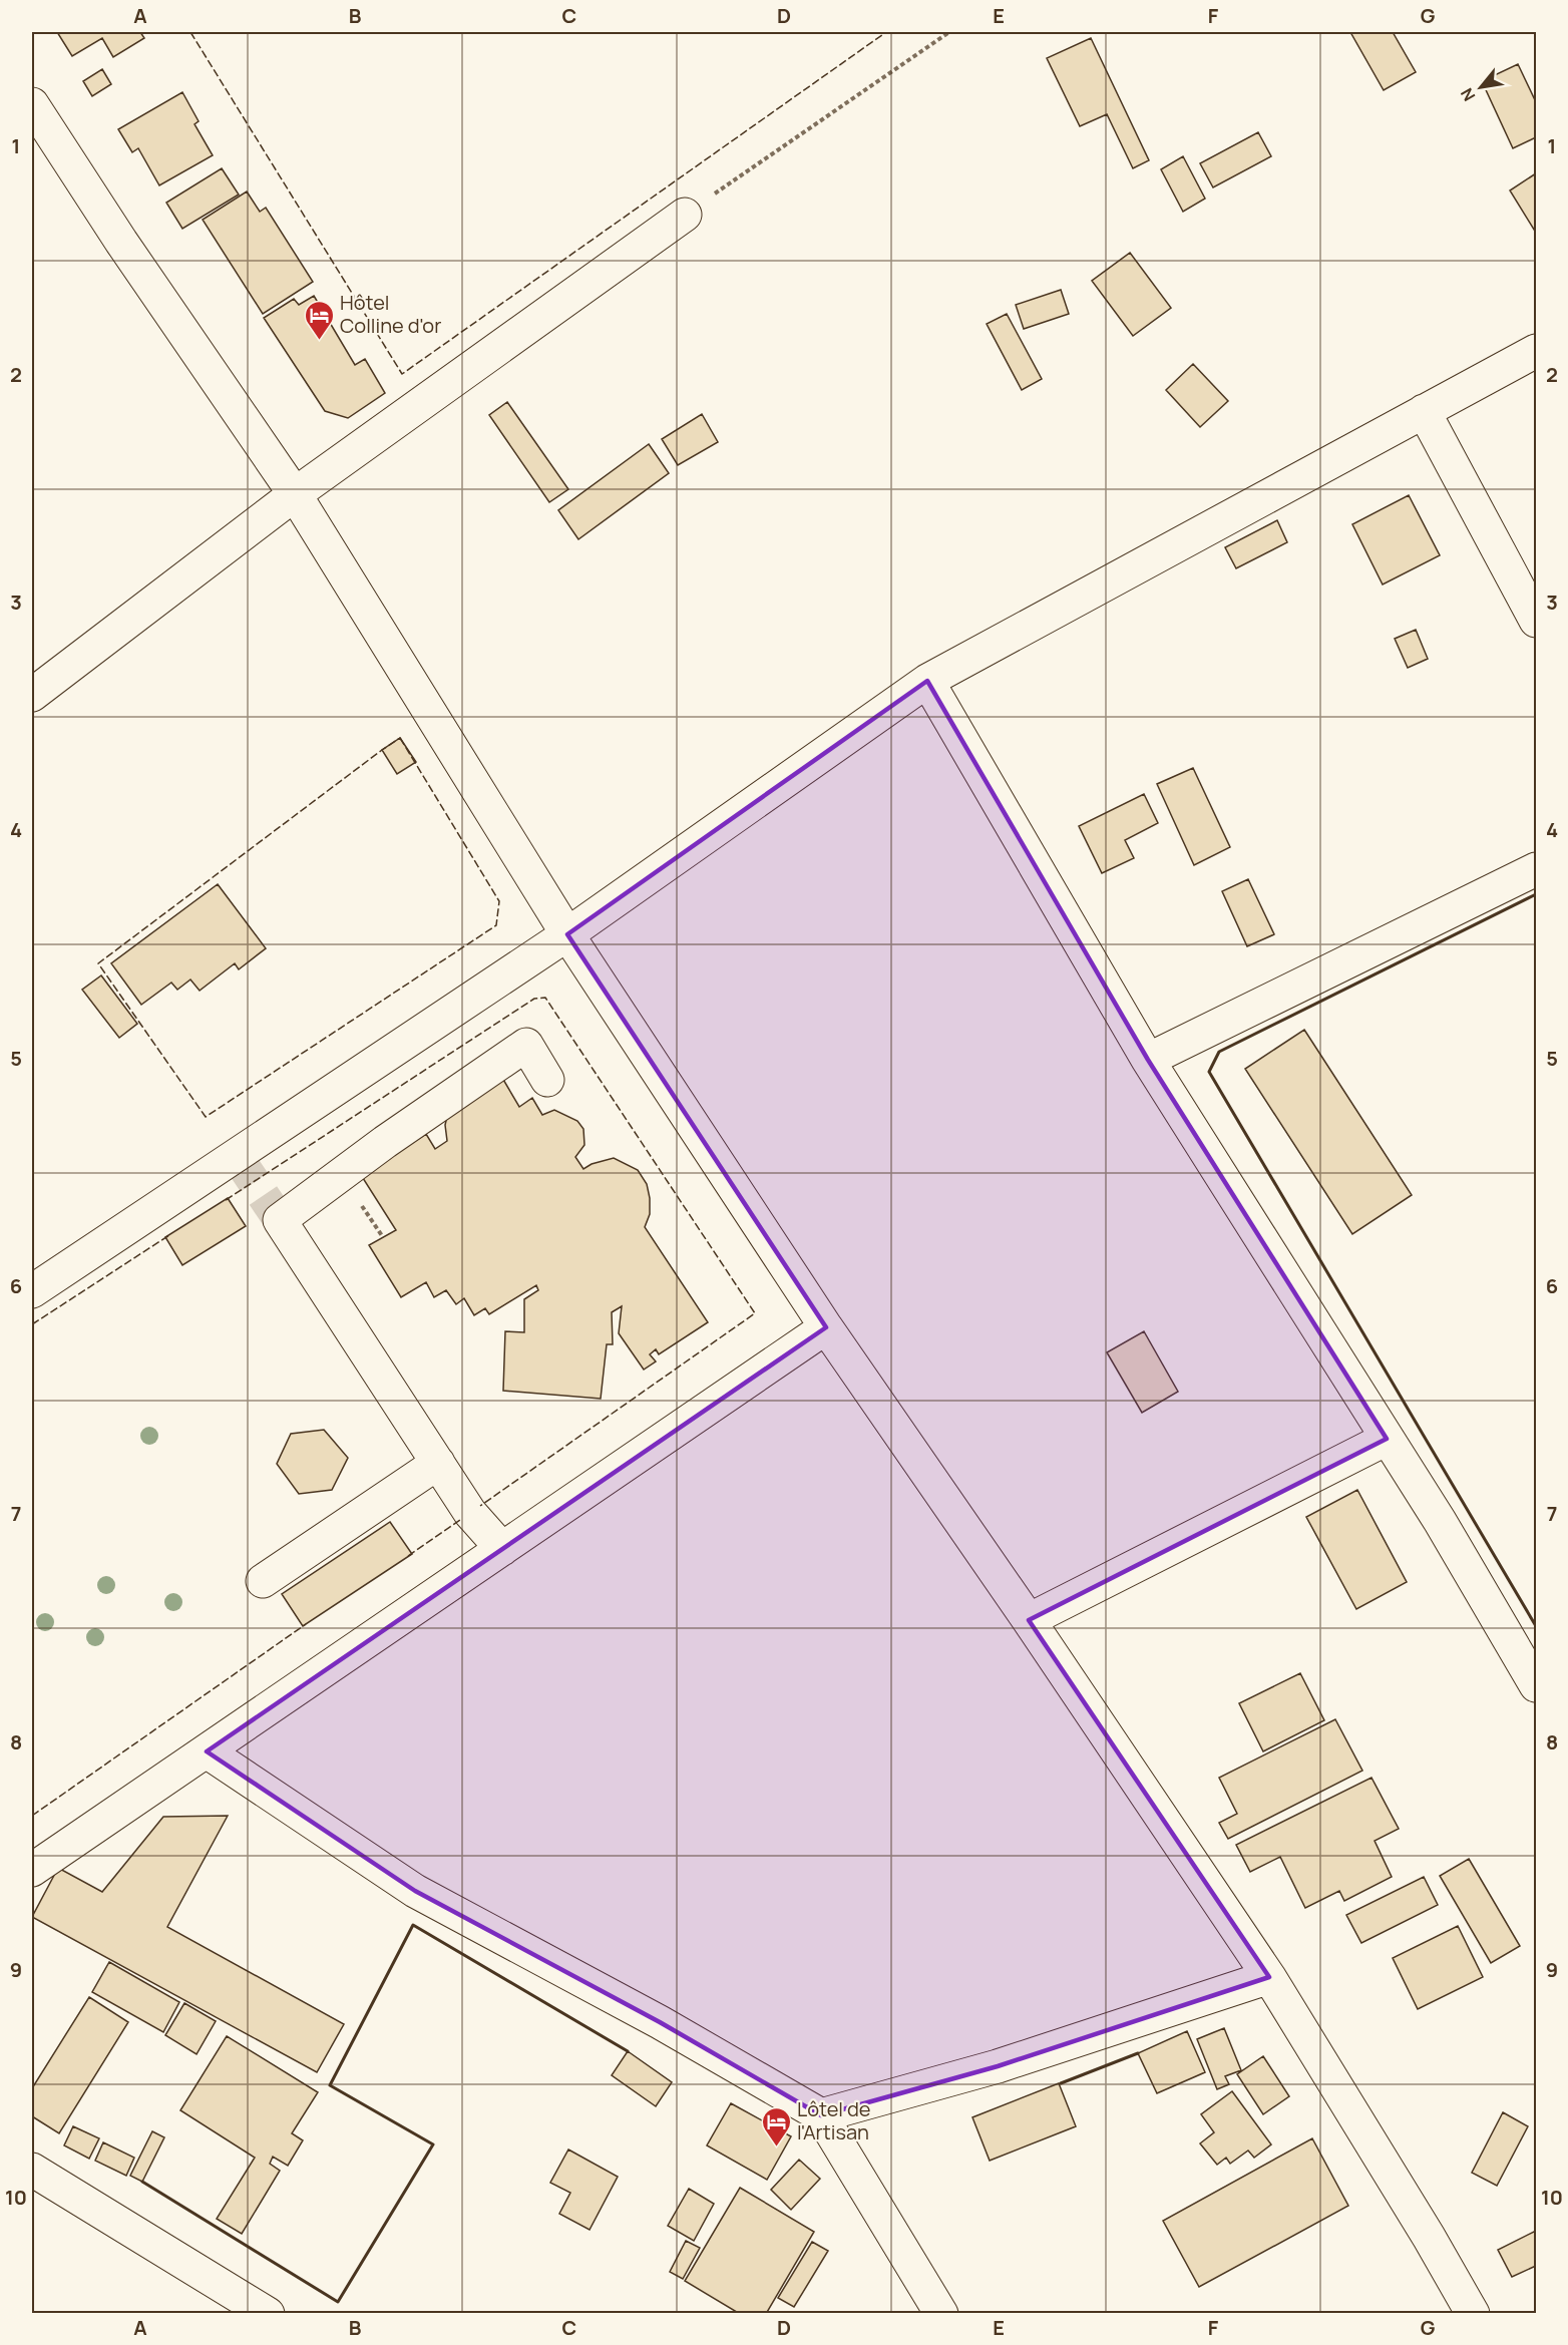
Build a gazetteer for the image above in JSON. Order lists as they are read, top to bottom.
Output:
{
  "places": {
    "hotel": ["Hôtel Colline d'or", "Lôtel de l'Artisan"]
  },
  "north": "bottom left",
  "grid": {
    "columns": [
      "A",
      "B",
      "C",
      "D",
      "E",
      "F",
      "G"
    ],
    "rows": [
      "1",
      "2",
      "3",
      "4",
      "5",
      "6",
      "7",
      "8",
      "9",
      "10"
    ]
  }
}
